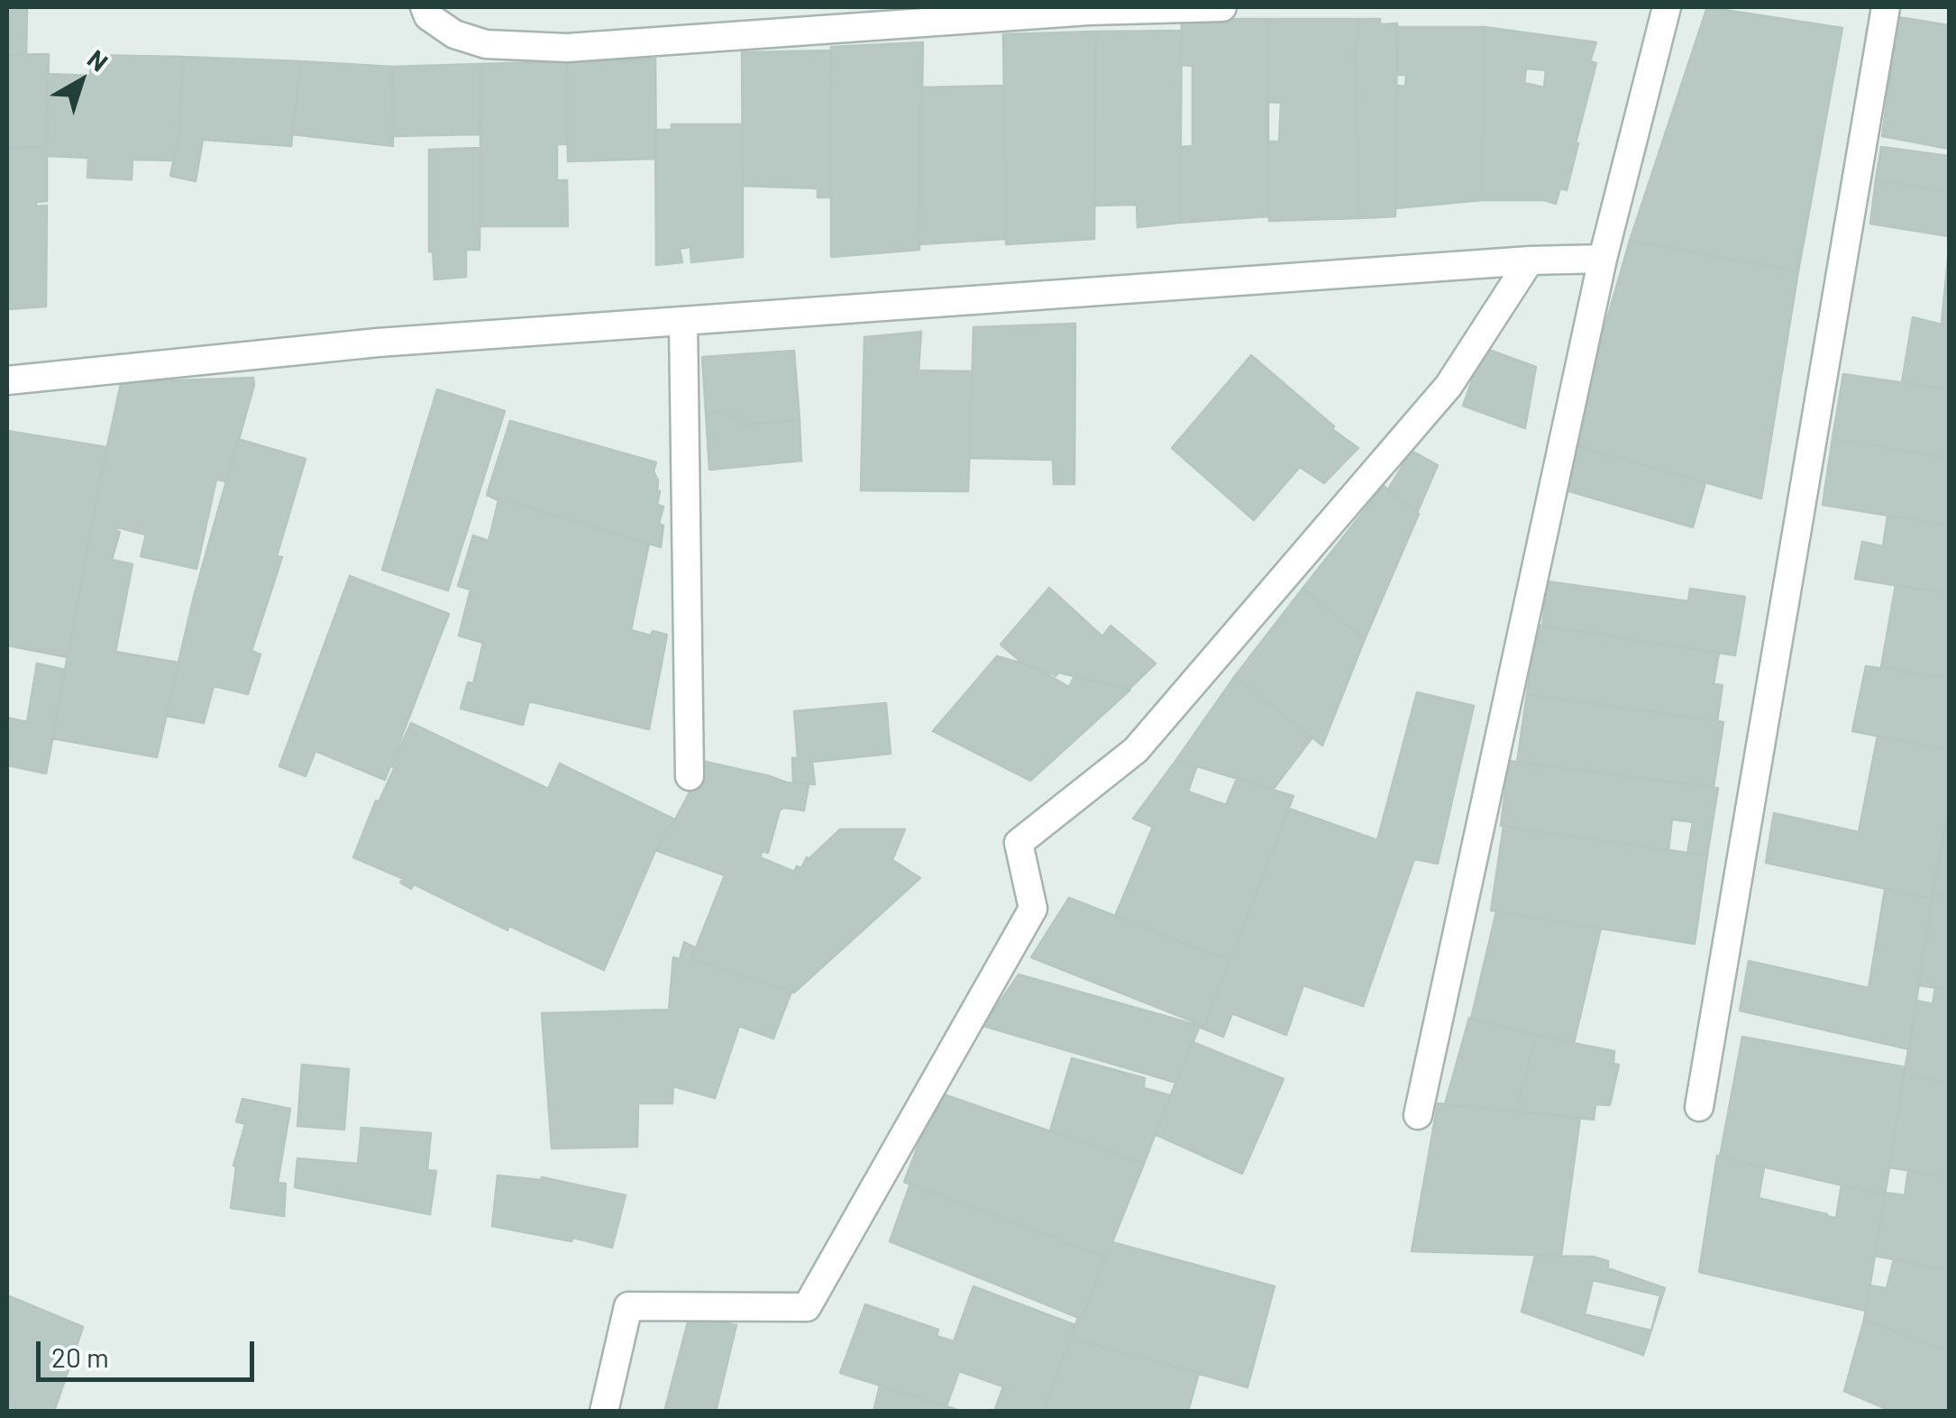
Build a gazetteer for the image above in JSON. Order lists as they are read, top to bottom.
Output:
{
  "scale_bar": "20 m",
  "north": "top right"
}
